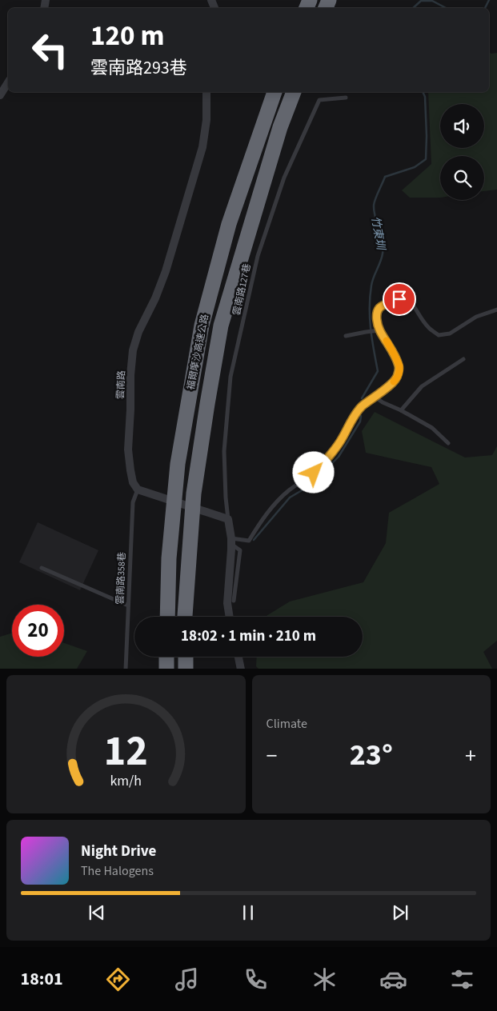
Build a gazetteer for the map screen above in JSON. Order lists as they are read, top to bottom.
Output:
{
  "streets": {
    "highway": ["福爾摩沙高速公路"],
    "street": ["雲南路"],
    "lane": ["雲南路127巷", "雲南路358巷"]
  },
  "crossings": [
    ["雲南路", "雲南路358巷"]
  ],
  "water": ["竹東圳"],
  "page": {
    "turn": ["120 m", "雲南路293巷"],
    "limit": "20",
    "trip": "18:02 · 1 min · 210 m",
    "tile": "Climate",
    "heat": ["−", "23°", "+"],
    "song": ["Night Drive", "The Halogens"],
    "tabs": "18:01",
    "gauge": ["12", "km/h"]
  }
}
